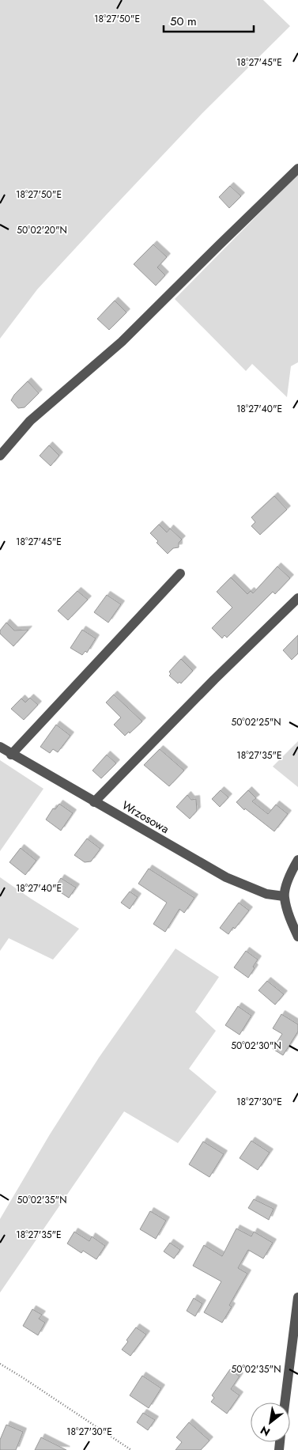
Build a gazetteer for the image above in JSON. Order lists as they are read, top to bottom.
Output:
{
  "streets": {
    "street": ["Wrzosowa"]
  },
  "scale_bar": "50 m",
  "north": "bottom left",
  "coordinates": [
    "18°27'50\"E",
    "18°27'45\"E",
    "50°02'20\"N",
    "18°27'40\"E",
    "50°02'25\"N",
    "18°27'35\"E",
    "50°02'30\"N",
    "18°27'30\"E",
    "50°02'35\"N"
  ]
}
